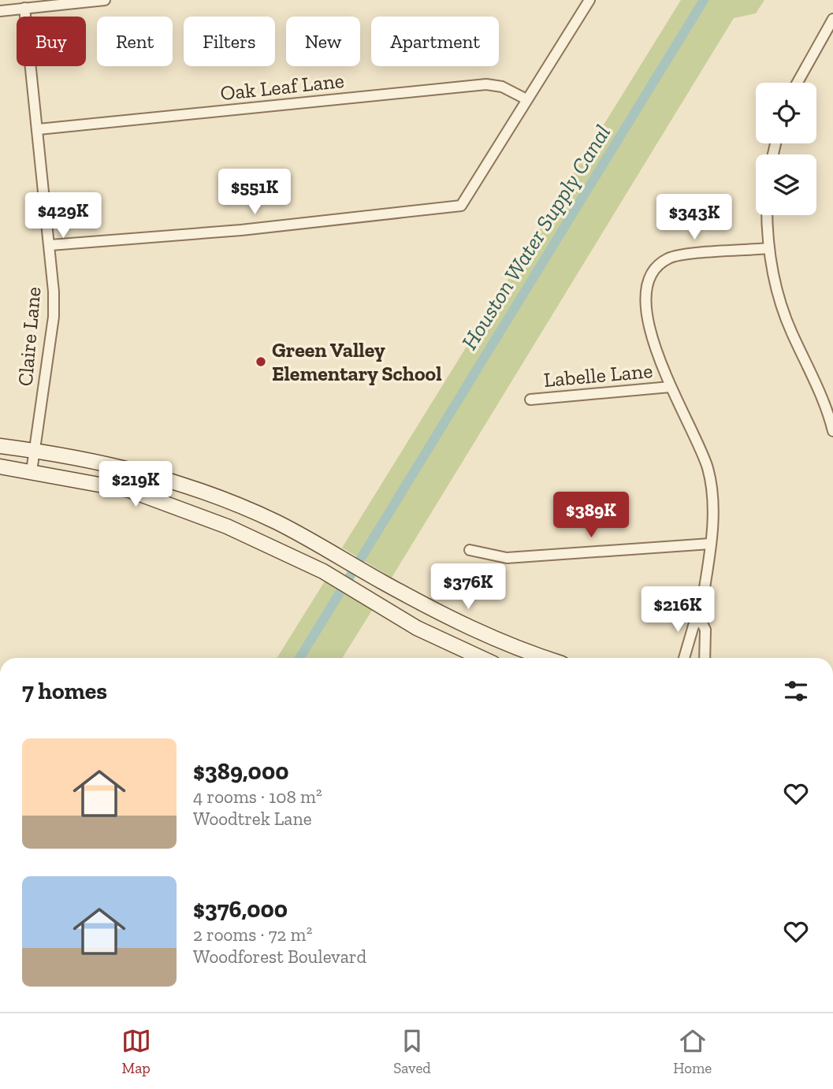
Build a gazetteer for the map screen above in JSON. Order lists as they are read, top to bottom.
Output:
{
  "streets": {
    "street": ["Oak Leaf Lane", "Claire Lane", "Labelle Lane"]
  },
  "crossings": [
    ["Oak Leaf Lane", "Claire Lane"]
  ],
  "water": ["Houston Water Supply Canal"],
  "places": ["Green Valley Elementary School"],
  "page": {
    "chip": [
      "Buy",
      "Rent",
      "Filters",
      "New",
      "Apartment"
    ],
    "price": [
      "$551K",
      "$429K",
      "$343K",
      "$219K",
      "$389K",
      "$376K",
      "$216K"
    ],
    "heading": "7 homes",
    "list": [
      {
        "name": "$389,000",
        "note": "4 rooms · 108 m² · Woodtrek Lane"
      },
      {
        "name": "$376,000",
        "note": "2 rooms · 72 m² · Woodforest Boulevard"
      }
    ],
    "tabs": ["Map", "Saved", "Home"]
  }
}
